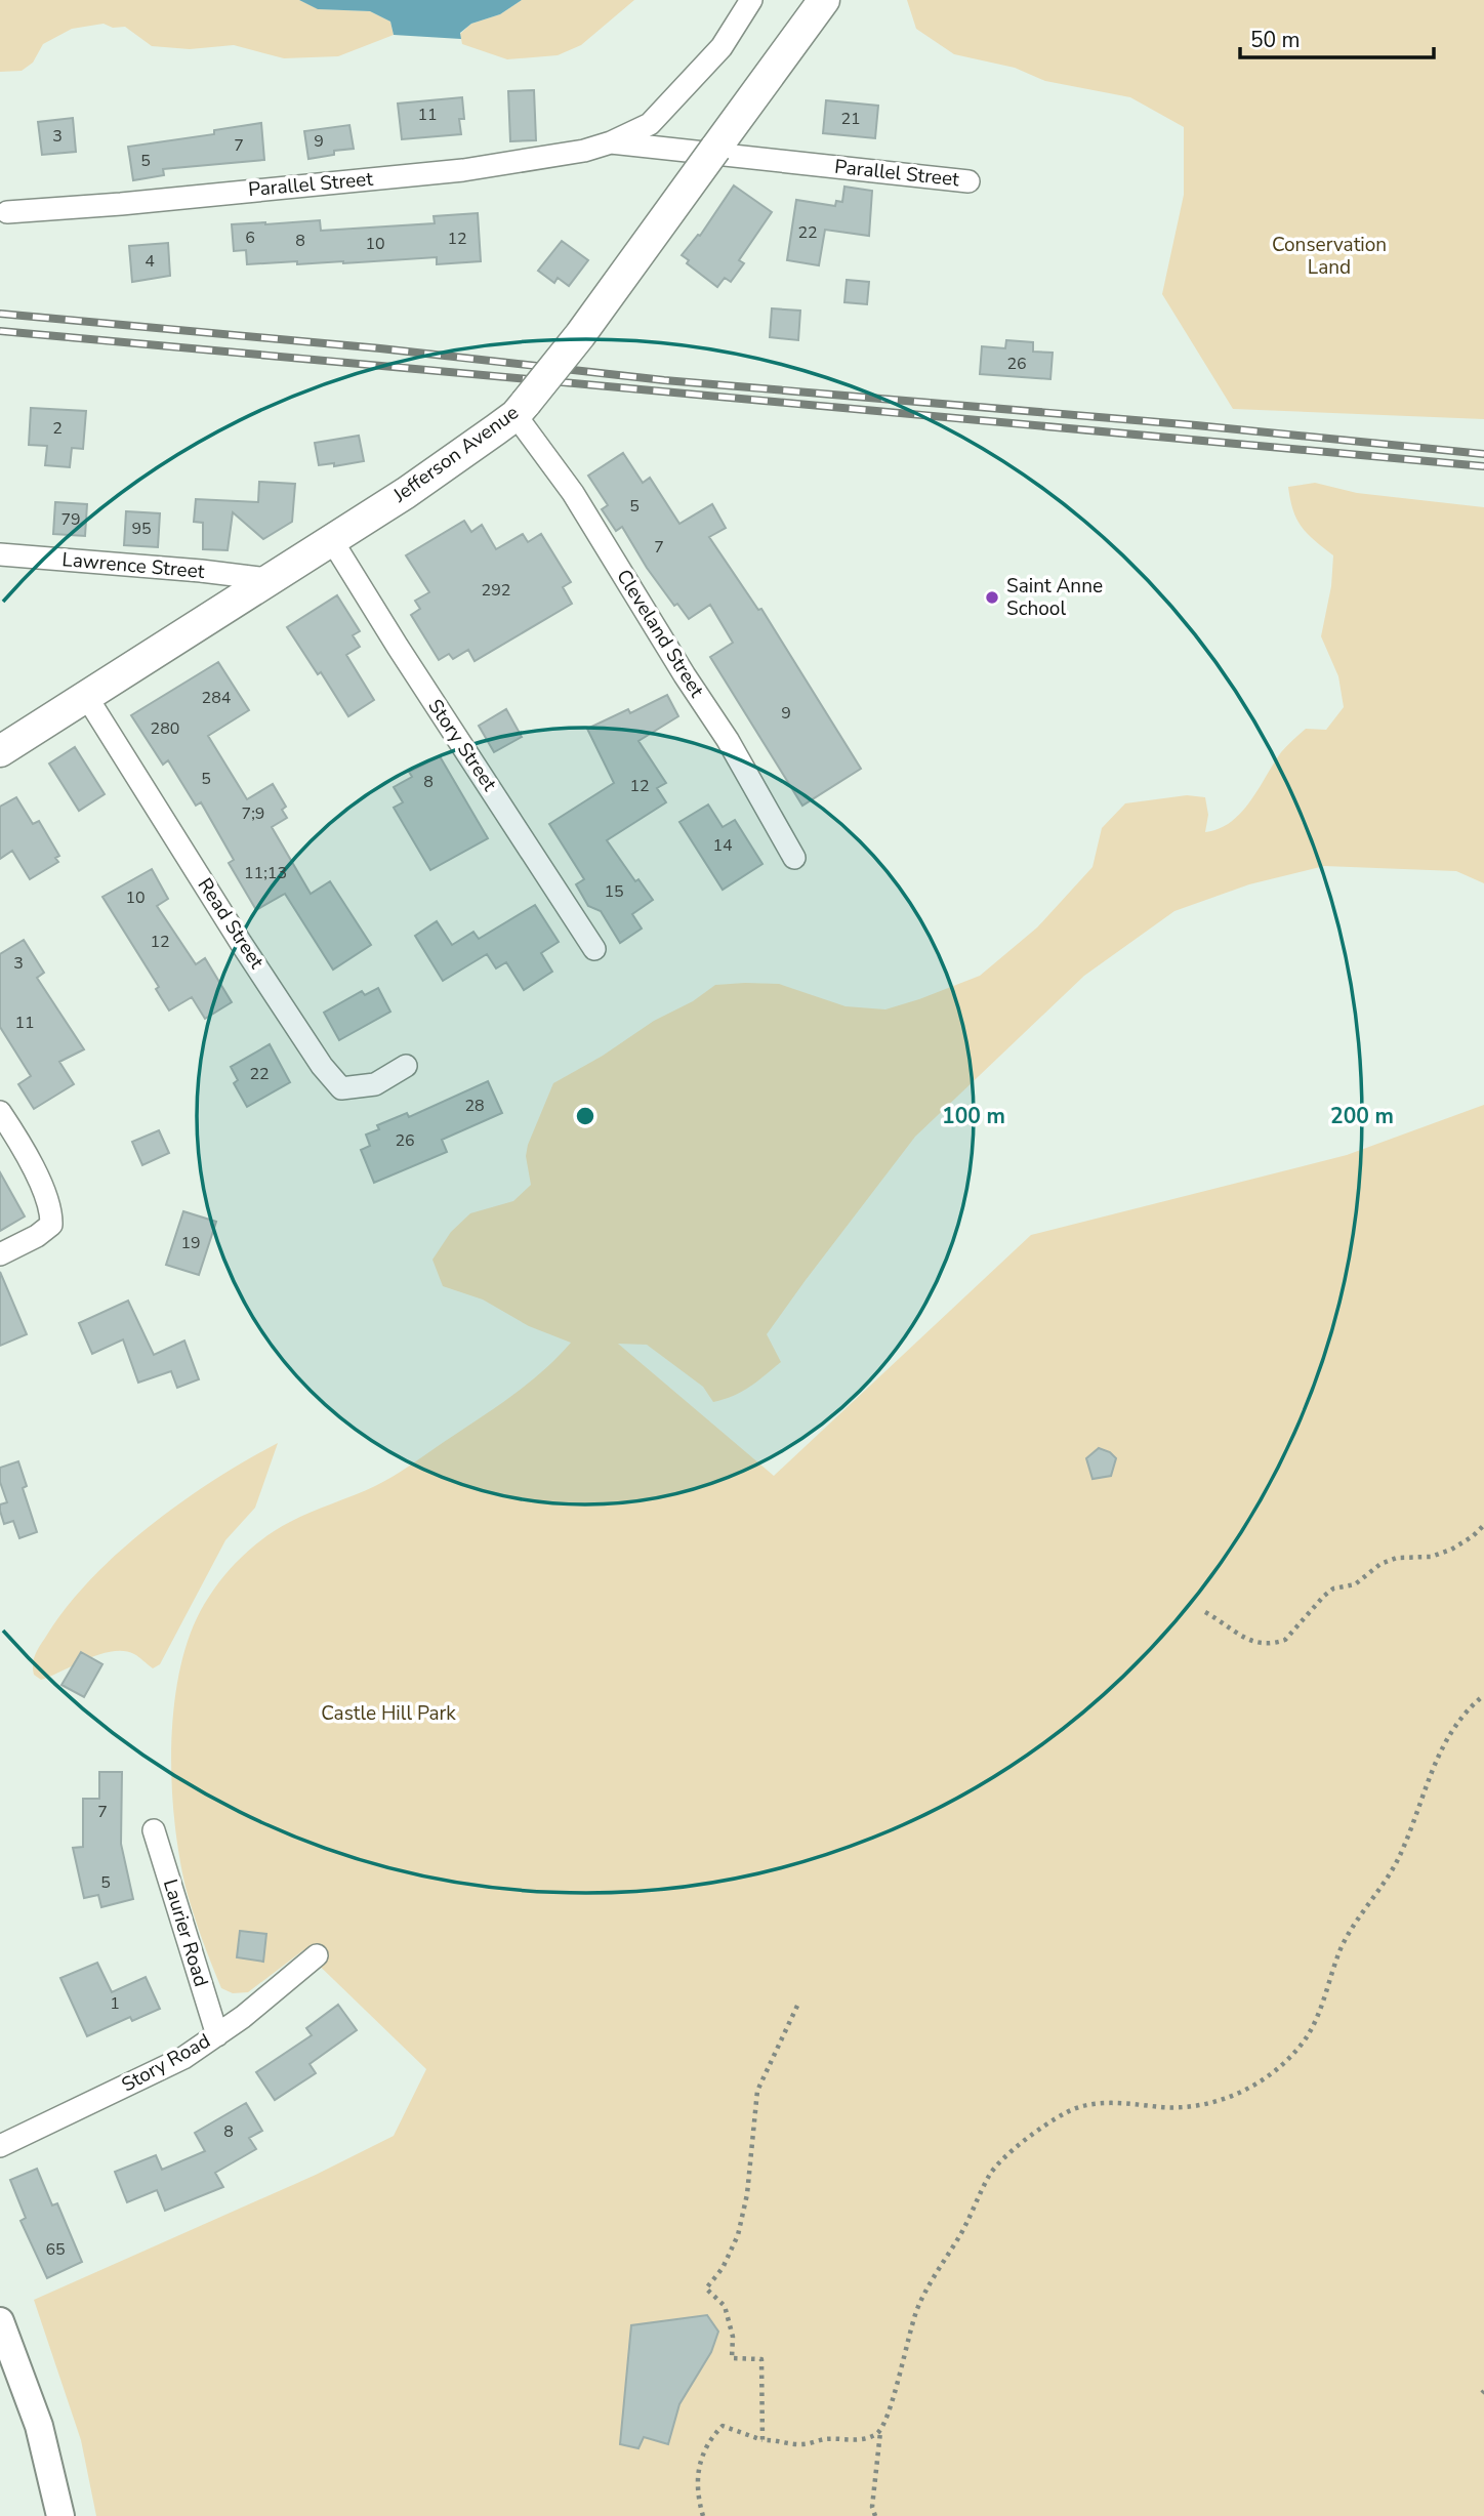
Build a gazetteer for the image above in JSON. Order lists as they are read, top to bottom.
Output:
{
  "streets": {
    "main road": ["Jefferson Avenue"],
    "street": [
      "Parallel Street",
      "Lawrence Street",
      "Cleveland Street",
      "Story Street",
      "Read Street",
      "Laurier Road",
      "Story Road"
    ]
  },
  "crossings": [
    ["Jefferson Avenue", "Lawrence Street"],
    ["Jefferson Avenue", "Cleveland Street"],
    ["Jefferson Avenue", "Story Street"],
    ["Jefferson Avenue", "Read Street"],
    ["Laurier Road", "Story Road"]
  ],
  "parks": ["Conservation Land", "Castle Hill Park"],
  "places": ["Saint Anne School"],
  "house_numbers": [
    "11",
    "21",
    "3",
    "9",
    "7",
    "5",
    "22",
    "6",
    "12",
    "8",
    "10",
    "4",
    "26",
    "2",
    "5",
    "79",
    "95",
    "7",
    "292",
    "284",
    "9",
    "280",
    "5",
    "8",
    "12",
    "7;9",
    "14",
    "11;13",
    "15",
    "10",
    "12",
    "3",
    "11",
    "22",
    "28",
    "26",
    "19",
    "7",
    "5",
    "1",
    "8",
    "65"
  ],
  "scale_bar": "50 m",
  "rings": ["100 m", "200 m"]
}
